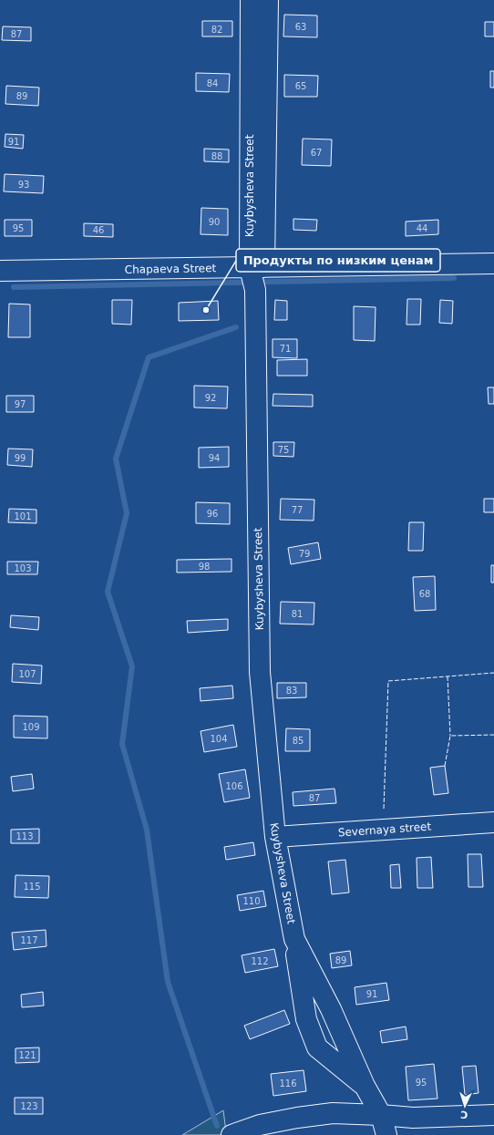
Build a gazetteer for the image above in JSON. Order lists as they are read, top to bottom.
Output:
{
  "streets": {
    "street": ["Kuybysheva Street", "Chapaeva Street", "Severnaya street"]
  },
  "crossings": [
    ["Kuybysheva Street", "Chapaeva Street"],
    ["Kuybysheva Street", "Severnaya street"]
  ],
  "places": ["Продукты по низким ценам"],
  "house_numbers": [
    "63",
    "82",
    "87",
    "84",
    "65",
    "89",
    "91",
    "67",
    "88",
    "93",
    "90",
    "95",
    "44",
    "46",
    "71",
    "92",
    "97",
    "75",
    "99",
    "94",
    "77",
    "96",
    "101",
    "79",
    "98",
    "103",
    "68",
    "81",
    "107",
    "83",
    "109",
    "104",
    "85",
    "106",
    "87",
    "113",
    "115",
    "110",
    "117",
    "89",
    "112",
    "91",
    "121",
    "95",
    "116",
    "123"
  ],
  "north": "bottom"
}
